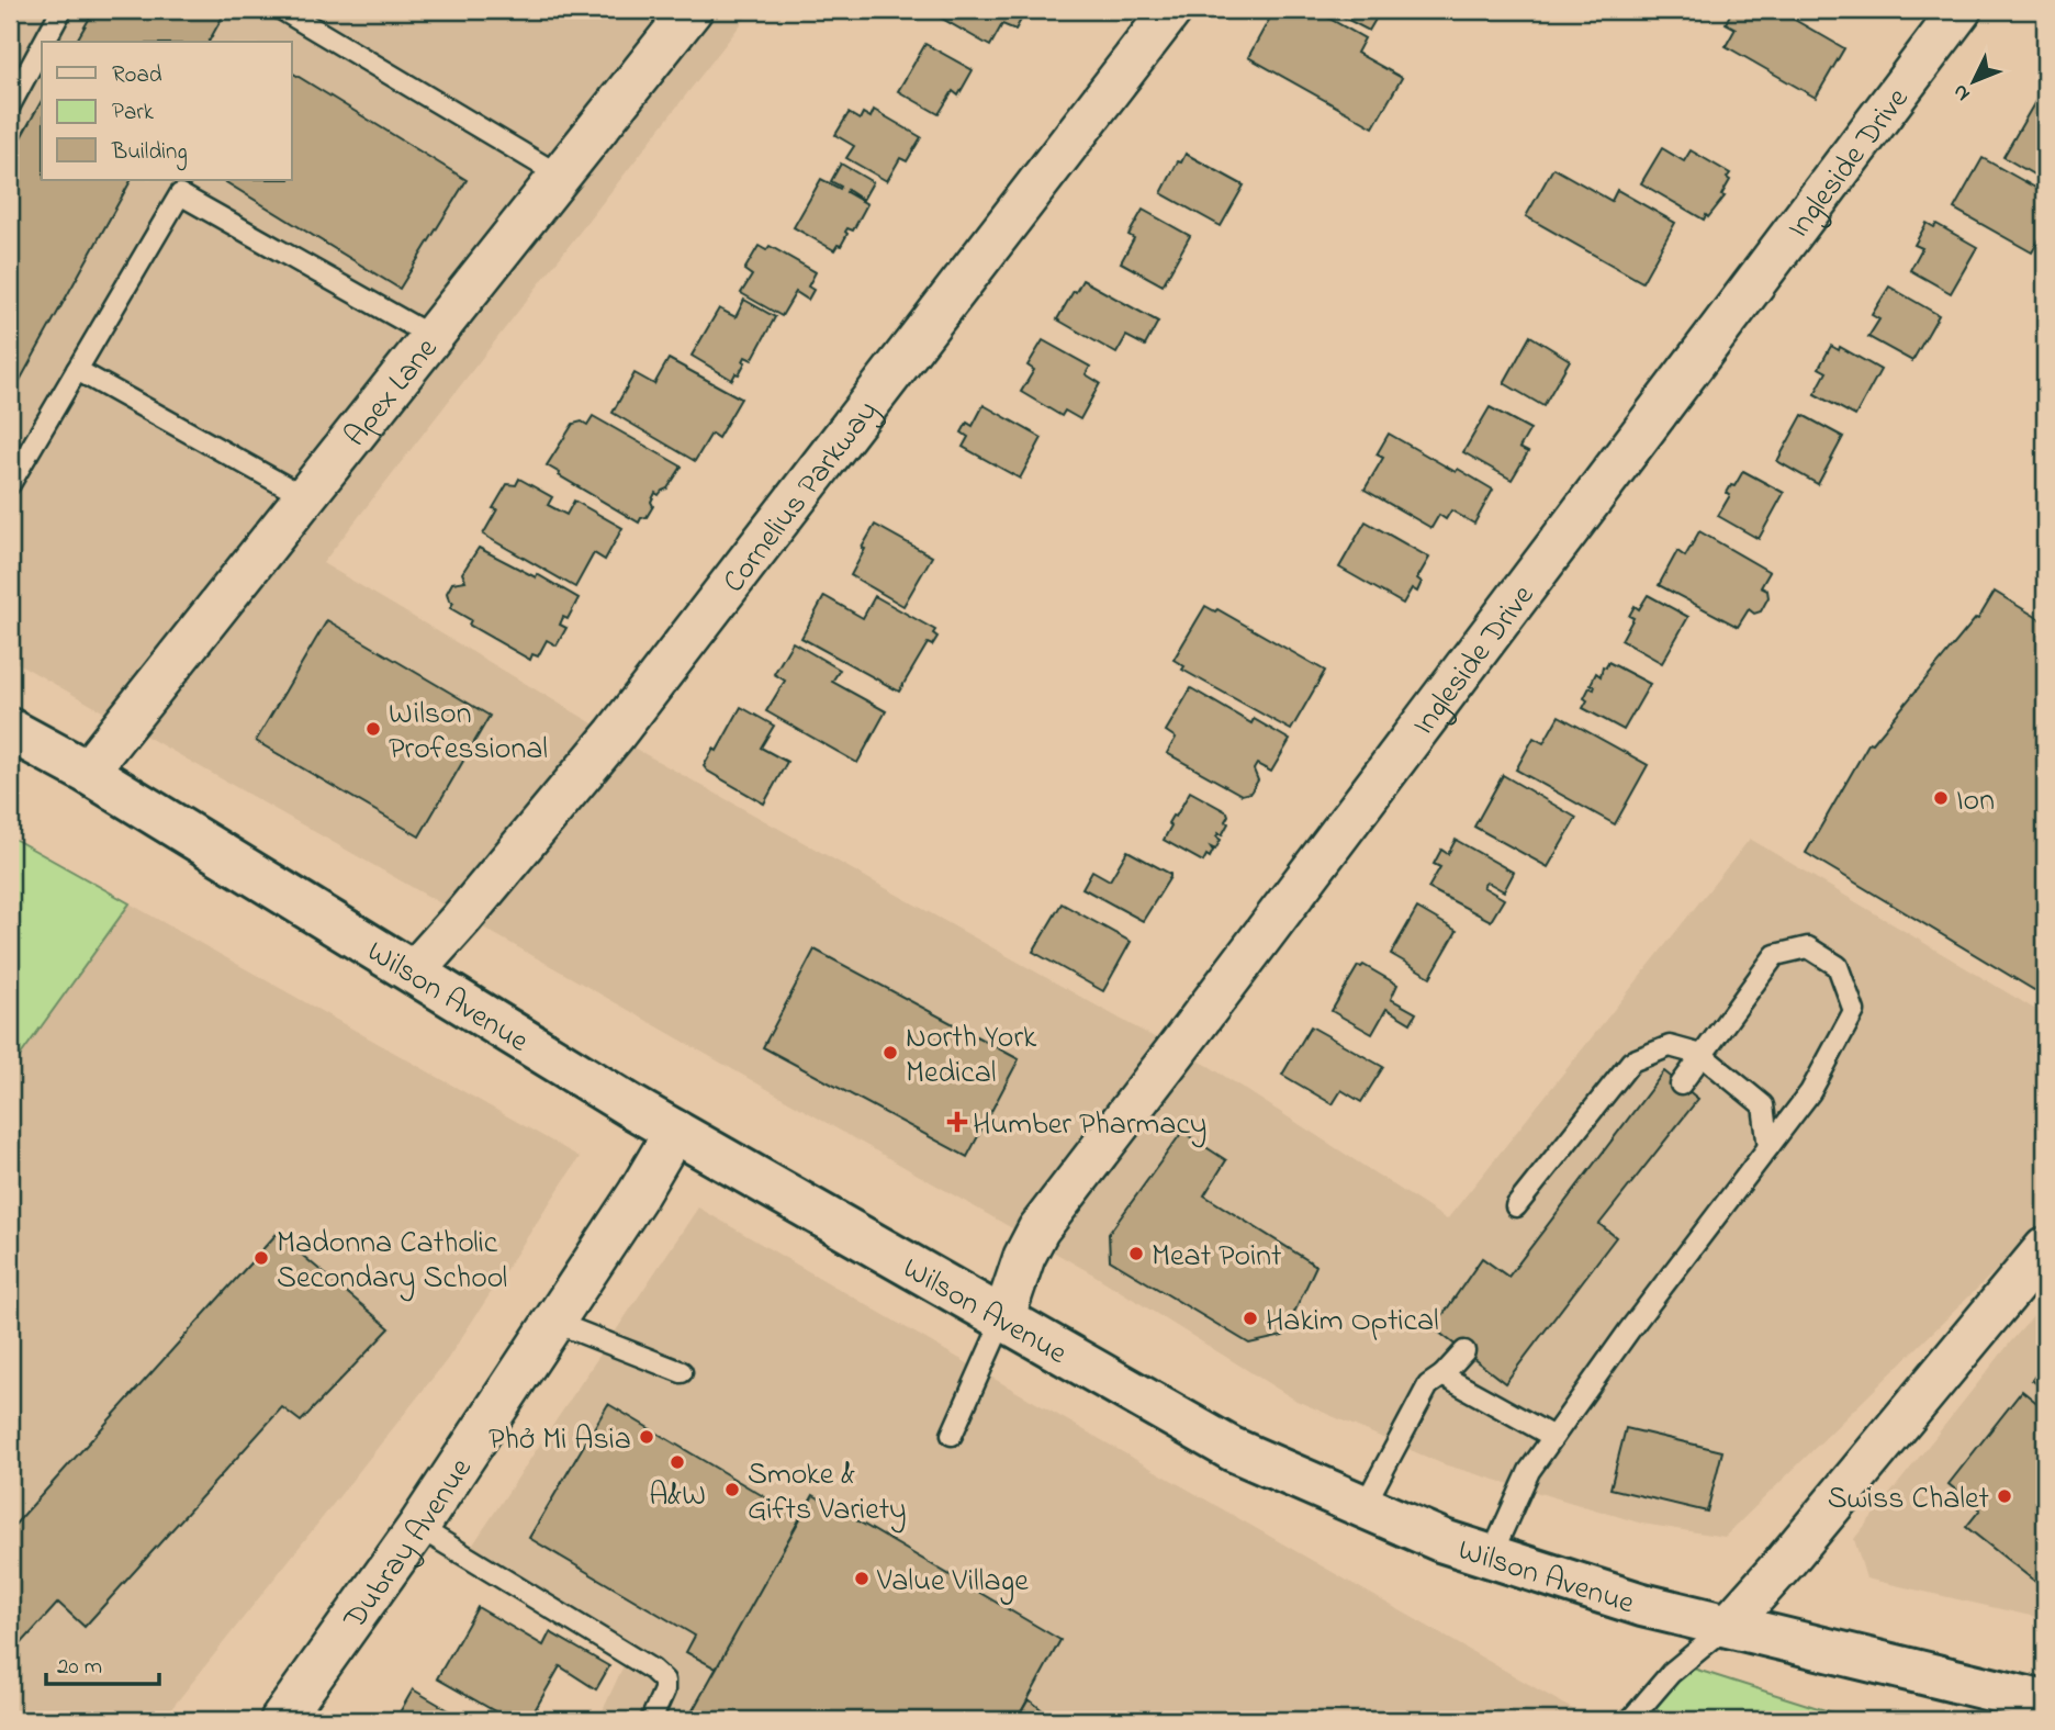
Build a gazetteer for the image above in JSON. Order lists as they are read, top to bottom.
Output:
{
  "streets": {
    "main road": ["Wilson Avenue"],
    "street": [
      "Ingleside Drive",
      "Apex Lane",
      "Cornelius Parkway",
      "Dubray Avenue"
    ]
  },
  "crossings": [
    ["Ingleside Drive", "Wilson Avenue"],
    ["Apex Lane", "Wilson Avenue"],
    ["Cornelius Parkway", "Wilson Avenue"],
    ["Wilson Avenue", "Dubray Avenue"]
  ],
  "places": {
    "other": [
      "Wilson Professional",
      "Ion",
      "North York Medical",
      "Meat Point",
      "Madonna Catholic Secondary School",
      "Hakim Optical",
      "Phở Mi Asia",
      "A&W",
      "Smoke & Gifts Variety",
      "Swiss Chalet",
      "Value Village"
    ],
    "health": ["Humber Pharmacy"]
  },
  "legend": ["Road", "Park", "Building"],
  "scale_bar": "20 m",
  "north": "bottom left"
}
